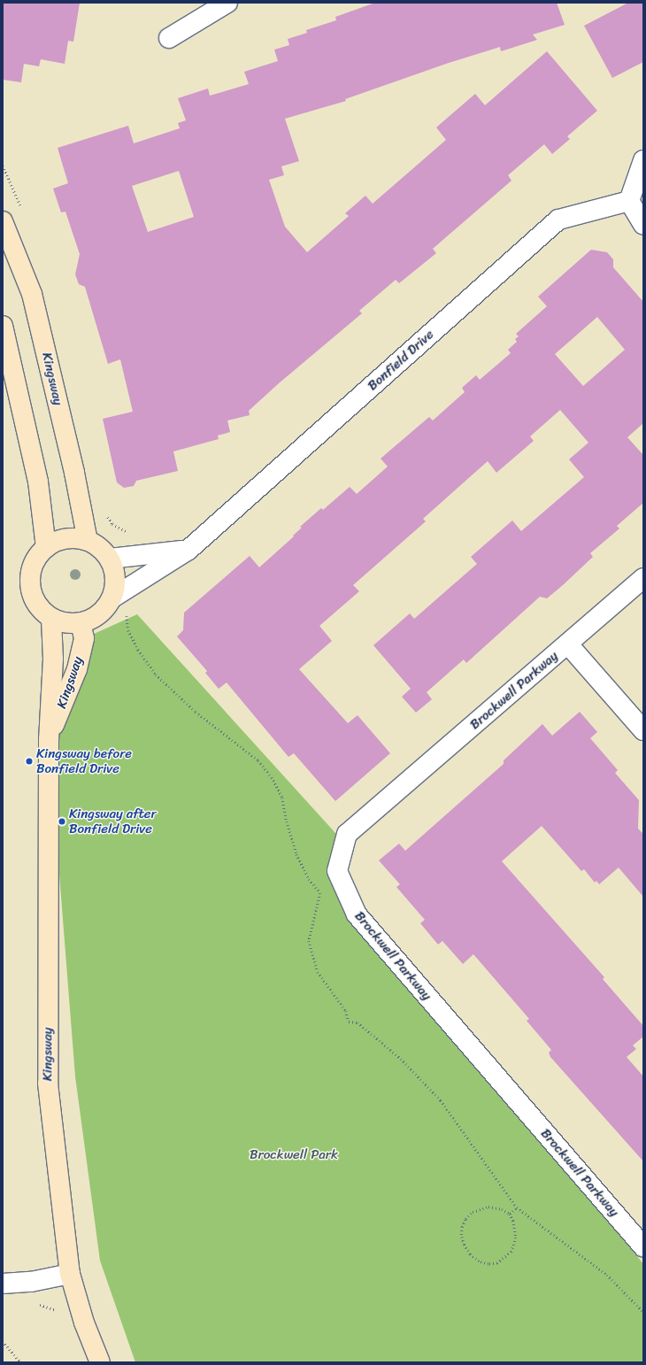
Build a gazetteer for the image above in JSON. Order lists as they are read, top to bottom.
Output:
{
  "streets": {
    "main road": ["Kingsway"],
    "street": ["Bonfield Drive", "Brockwell Parkway"]
  },
  "crossings": [
    ["Bonfield Drive", "Kingsway"]
  ],
  "parks": ["Brockwell Park"],
  "places": ["Kingsway before Bonfield Drive", "Kingsway after Bonfield Drive"]
}
